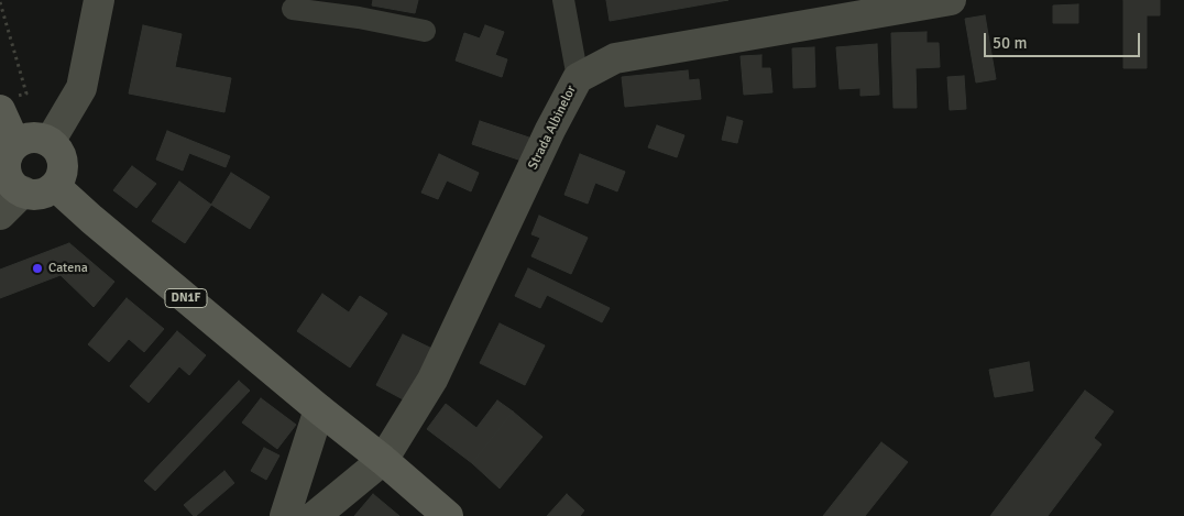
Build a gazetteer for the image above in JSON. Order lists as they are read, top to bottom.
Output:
{
  "streets": {
    "main road": ["DN1F"],
    "street": ["Strada Albinelor"]
  },
  "crossings": [
    ["Strada Albinelor", "DN1F"]
  ],
  "places": ["Catena"],
  "scale_bar": "50 m"
}
